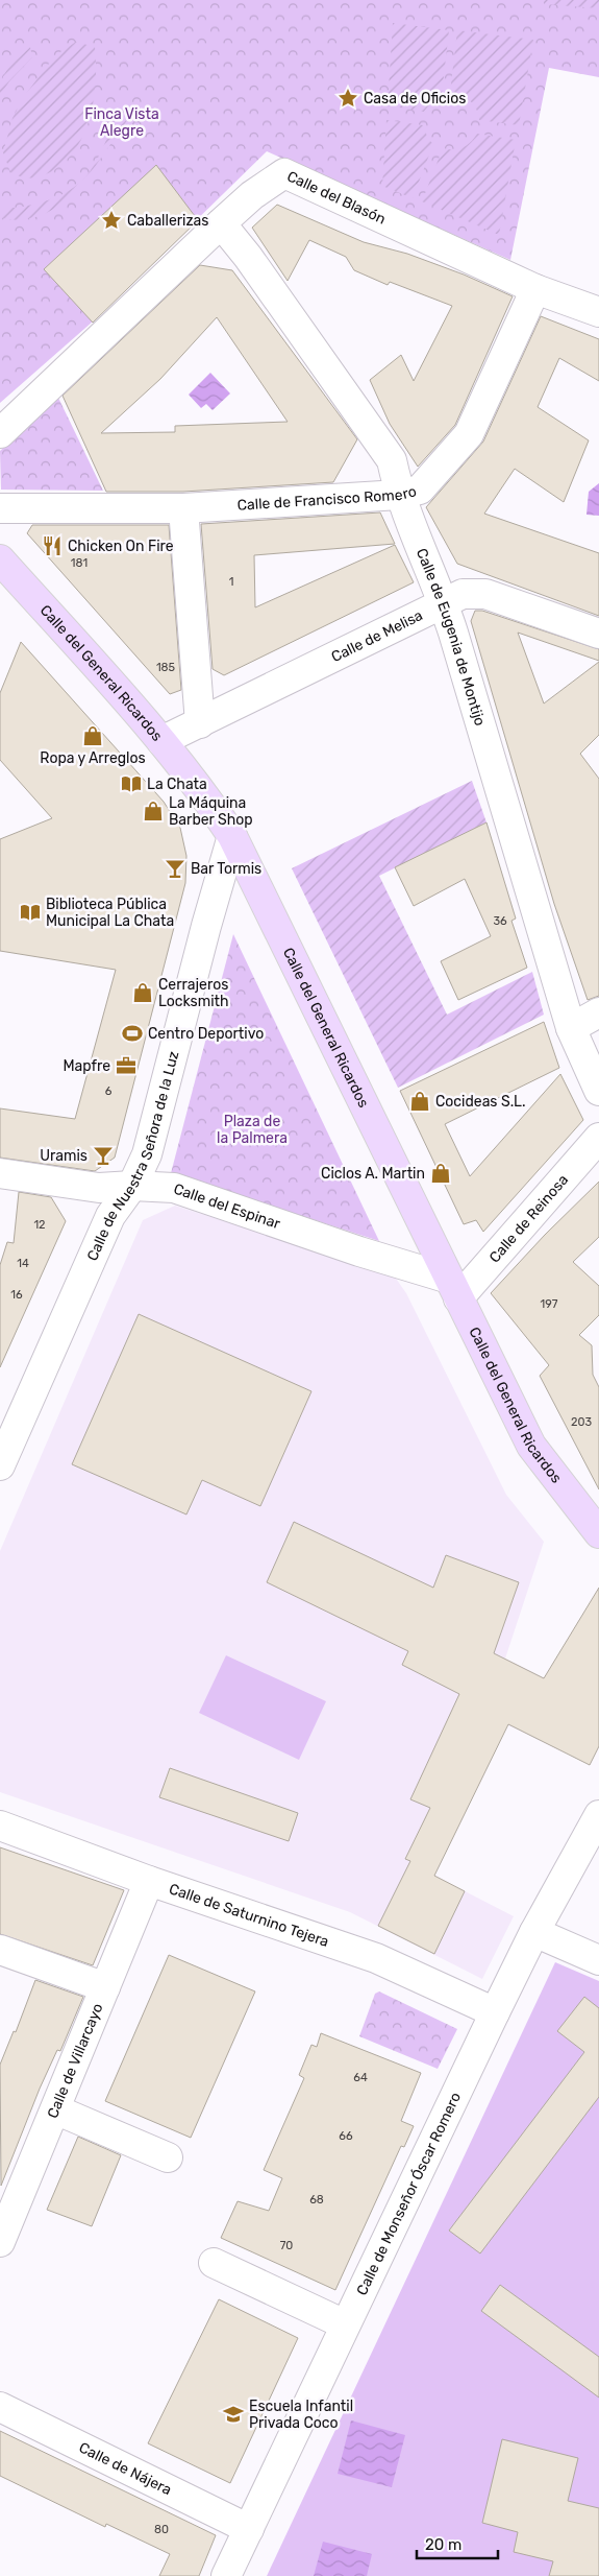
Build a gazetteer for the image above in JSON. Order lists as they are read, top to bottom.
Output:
{
  "streets": {
    "main road": ["Calle del General Ricardos"],
    "street": [
      "Calle del Blasón",
      "Calle de Francisco Romero",
      "Calle de Melisa",
      "Calle de Eugenia de Montijo",
      "Calle de Nuestra Señora de la Luz",
      "Calle del Espinar",
      "Calle de Reinosa",
      "Calle de Saturnino Tejera",
      "Calle de Villarcayo",
      "Calle de Monseñor Óscar Romero",
      "Calle de Nájera"
    ]
  },
  "crossings": [
    ["Calle del Blasón", "Calle de Francisco Romero"],
    ["Calle del Blasón", "Calle de Eugenia de Montijo"],
    ["Calle de Francisco Romero", "Calle de Eugenia de Montijo"],
    ["Calle de Melisa", "Calle de Eugenia de Montijo"],
    ["Calle de Melisa", "Calle del General Ricardos"],
    ["Calle del General Ricardos", "Calle de Nuestra Señora de la Luz"],
    ["Calle del General Ricardos", "Calle del Espinar"],
    ["Calle del General Ricardos", "Calle de Reinosa"],
    ["Calle de Nuestra Señora de la Luz", "Calle del Espinar"],
    ["Calle del Espinar", "Calle de Reinosa"],
    ["Calle de Saturnino Tejera", "Calle de Villarcayo"],
    ["Calle de Saturnino Tejera", "Calle de Monseñor Óscar Romero"],
    ["Calle de Monseñor Óscar Romero", "Calle de Nájera"]
  ],
  "parks": ["Finca Vista Alegre", "Plaza de la Palmera"],
  "places": {
    "place": ["Casa de Oficios", "Caballerizas"],
    "restaurant": ["Chicken On Fire"],
    "shop": [
      "Ropa y Arreglos",
      "La Máquina Barber Shop",
      "Cerrajeros Locksmith",
      "Cocideas S.L.",
      "Ciclos A. Martin"
    ],
    "library": ["La Chata", "Biblioteca Pública Municipal La Chata"],
    "bar": ["Bar Tormis", "Uramis"],
    "sports": ["Centro Deportivo"],
    "office": ["Mapfre"],
    "school or university": ["Escuela Infantil Privada Coco"]
  },
  "house_numbers": [
    "181",
    "1",
    "185",
    "36",
    "6",
    "12",
    "14",
    "16",
    "197",
    "203",
    "64",
    "66",
    "68",
    "70",
    "80"
  ],
  "scale_bar": "20 m"
}
